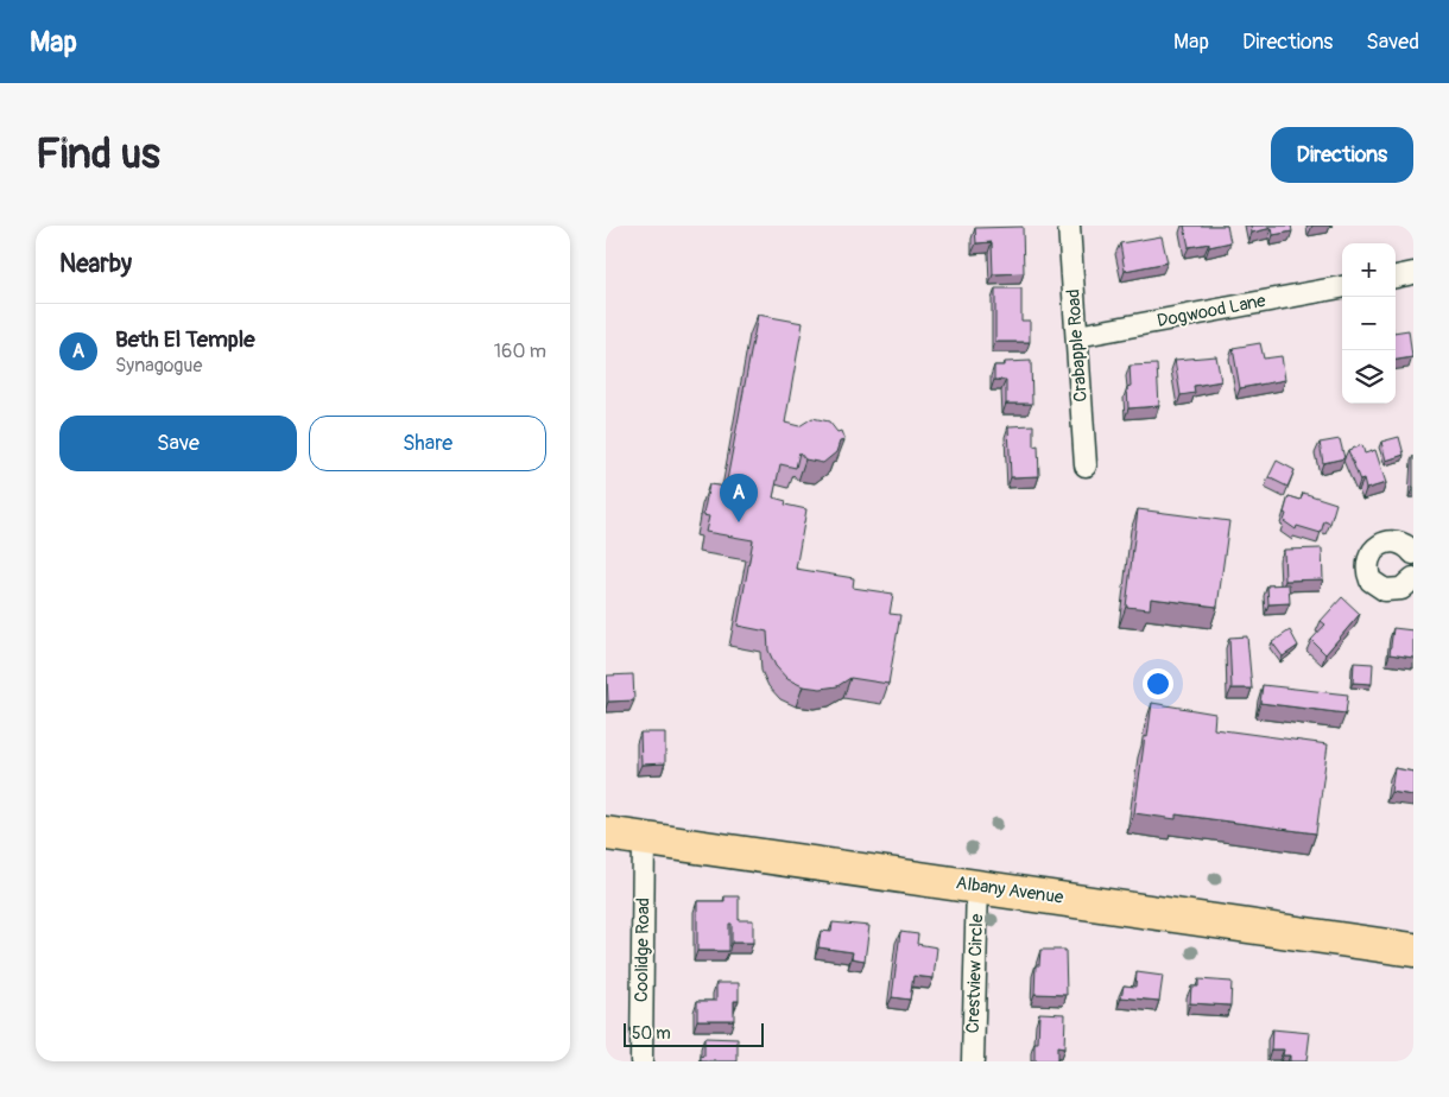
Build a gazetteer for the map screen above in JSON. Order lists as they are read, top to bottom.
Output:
{
  "streets": {
    "highway": ["Albany Avenue"],
    "street": [
      "Dogwood Lane",
      "Crabapple Road",
      "Coolidge Road",
      "Crestview Circle"
    ]
  },
  "crossings": [
    ["Dogwood Lane", "Crabapple Road"],
    ["Albany Avenue", "Coolidge Road"],
    ["Albany Avenue", "Crestview Circle"]
  ],
  "scale_bar": "50 m",
  "page": {
    "header": "Map",
    "nav": ["Map", "Directions", "Saved"],
    "buttons": [
      "Directions",
      ["Save", "Share"]
    ],
    "title": "Find us",
    "heading": "Nearby",
    "map_buttons": ["+", "−"],
    "list": [
      {
        "mark": "A",
        "name": "Beth El Temple",
        "note": "Synagogue",
        "value": "160 m"
      }
    ],
    "pins": "A",
    "scale": "50 m"
  }
}
